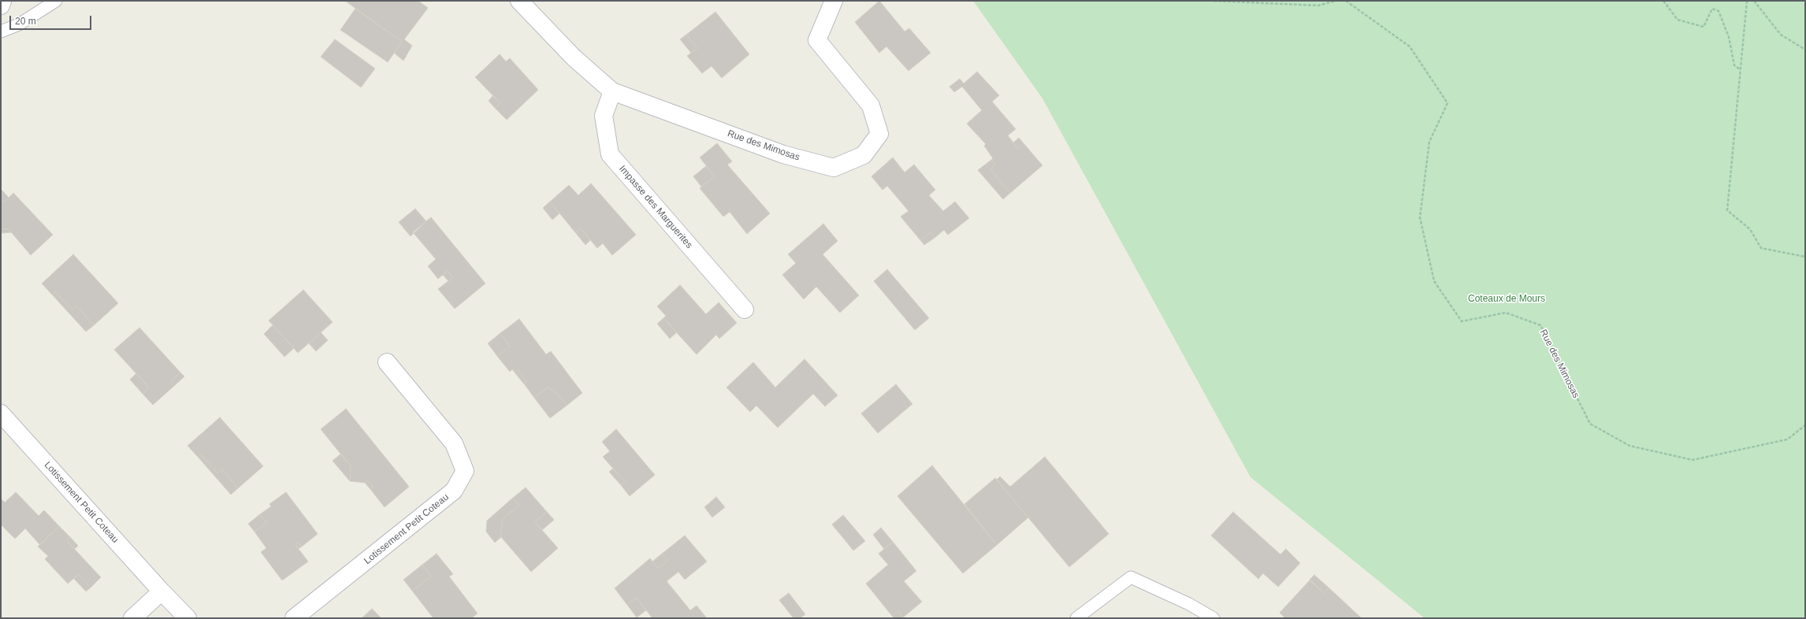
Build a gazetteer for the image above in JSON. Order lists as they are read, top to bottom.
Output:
{
  "streets": {
    "street": ["Rue des Mimosas", "Impasse des Marguerites", "Lotissement Petit Coteau"]
  },
  "crossings": [
    ["Rue des Mimosas", "Impasse des Marguerites"]
  ],
  "parks": ["Coteaux de Mours"],
  "scale_bar": "20 m"
}
